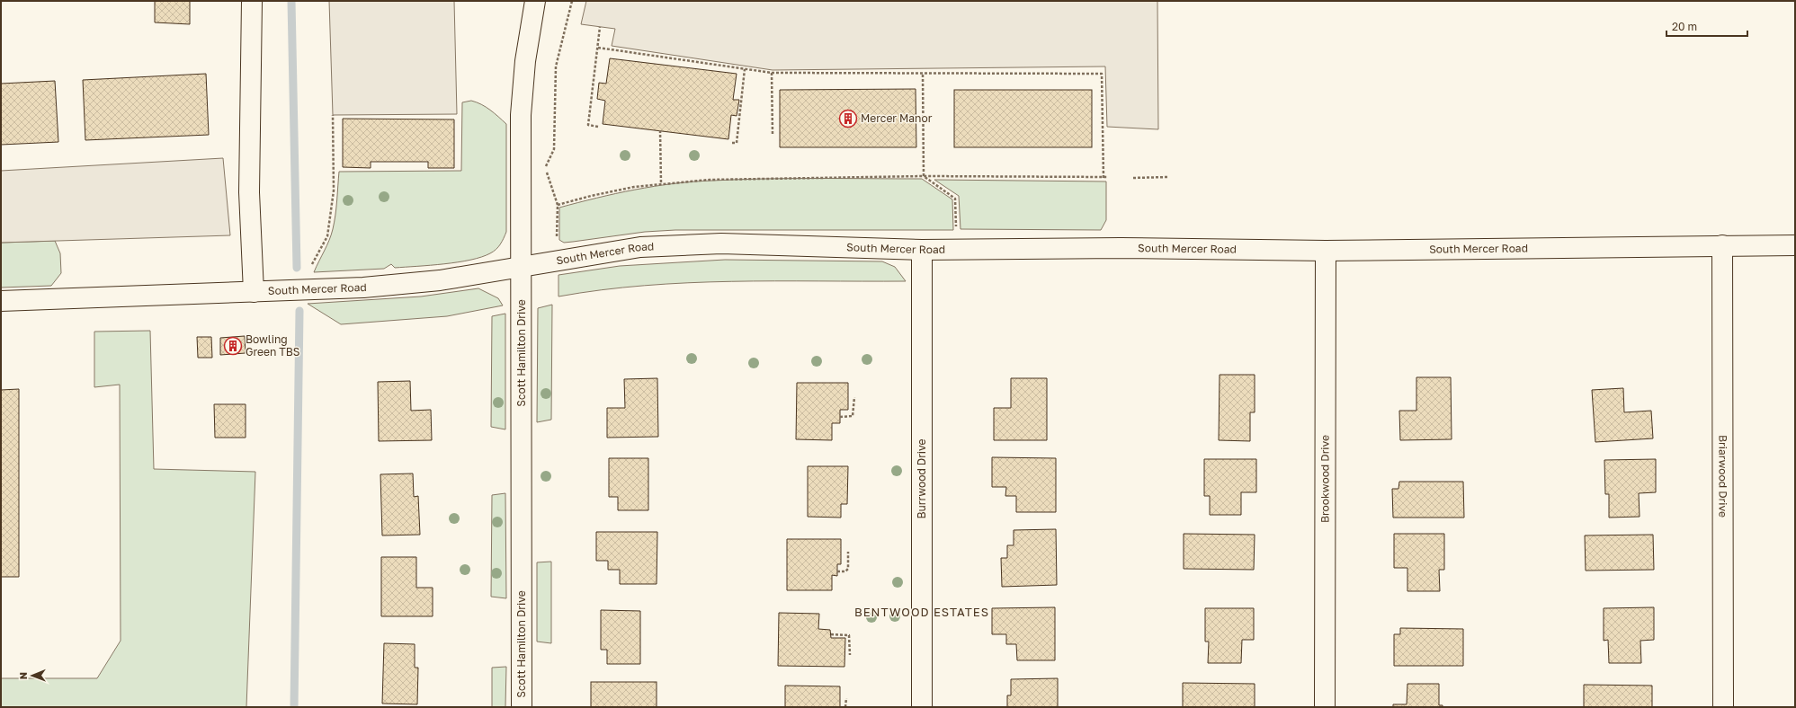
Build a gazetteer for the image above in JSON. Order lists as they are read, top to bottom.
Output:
{
  "streets": {
    "street": [
      "South Mercer Road",
      "Scott Hamilton Drive",
      "Briarwood Drive",
      "Burrwood Drive",
      "Brookwood Drive"
    ]
  },
  "crossings": [
    ["South Mercer Road", "Scott Hamilton Drive"],
    ["South Mercer Road", "Briarwood Drive"],
    ["South Mercer Road", "Burrwood Drive"],
    ["South Mercer Road", "Brookwood Drive"]
  ],
  "districts": ["BENTWOOD ESTATES"],
  "places": {
    "building": ["Mercer Manor", "Bowling Green TBS"]
  },
  "scale_bar": "20 m",
  "north": "left"
}
